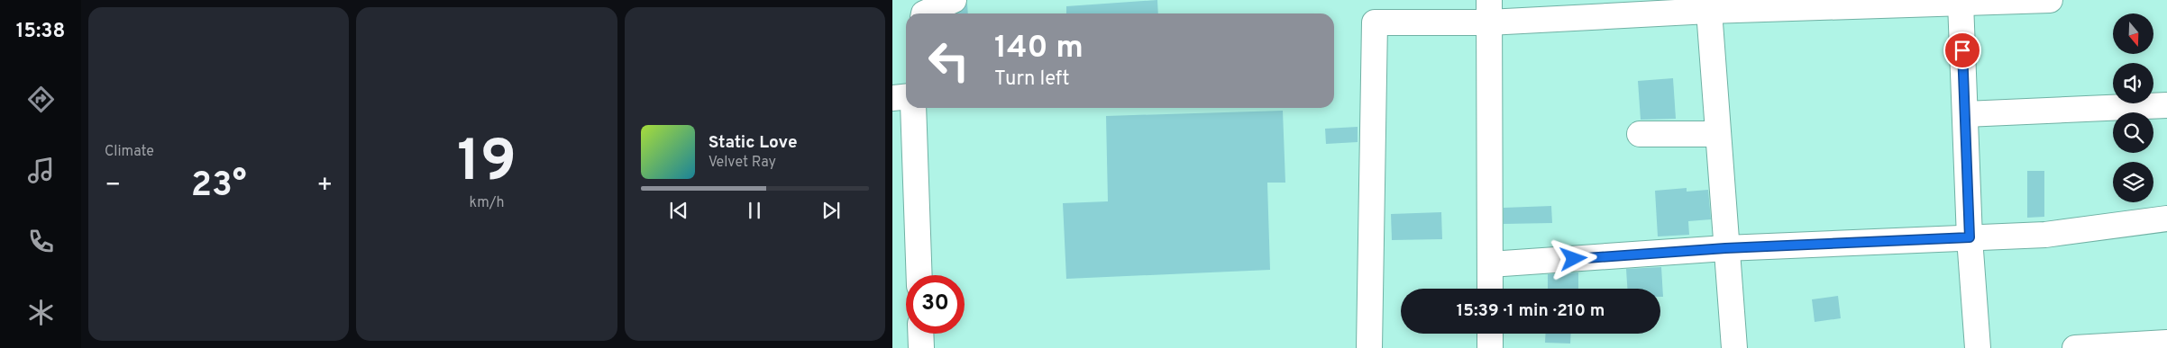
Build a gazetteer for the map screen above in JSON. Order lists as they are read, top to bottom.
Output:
{
  "north": "bottom",
  "page": {
    "tabs": "15:38",
    "tile": [
      "Climate",
      ["19", "km/h"]
    ],
    "turn": ["140 m", "Turn left"],
    "song": ["Static Love", "Velvet Ray"],
    "heat": ["−", "23°", "+"],
    "limit": "30",
    "trip": "15:39 · 1 min · 210 m"
  }
}
